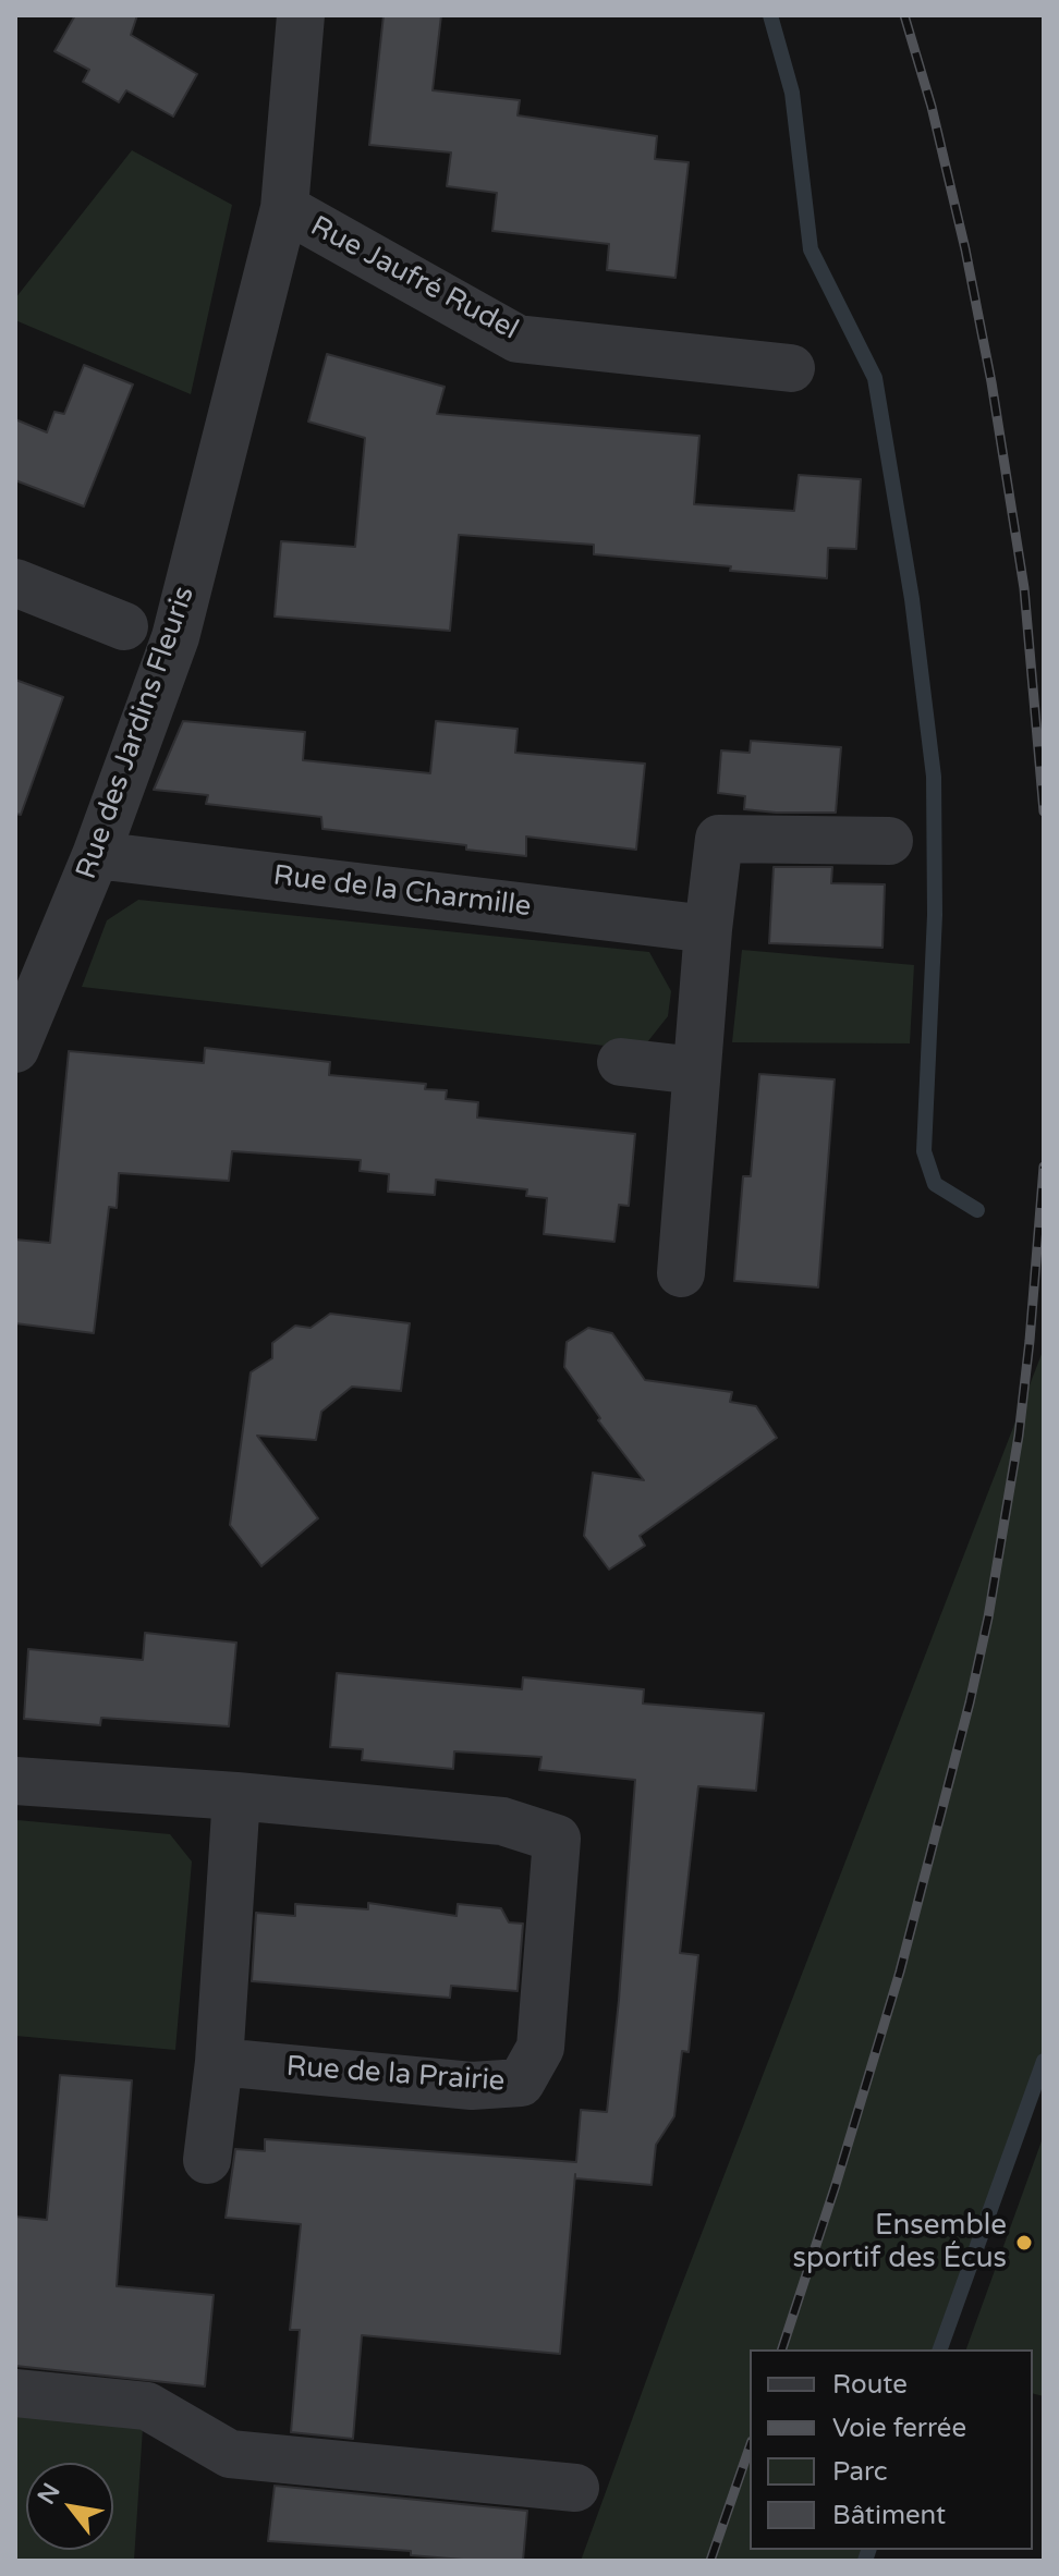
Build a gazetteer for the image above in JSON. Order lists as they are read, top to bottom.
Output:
{
  "streets": {
    "street": [
      "Rue Jaufré Rudel",
      "Rue des Jardins Fleuris",
      "Rue de la Charmille",
      "Rue de la Prairie"
    ]
  },
  "crossings": [
    ["Rue Jaufré Rudel", "Rue des Jardins Fleuris"],
    ["Rue des Jardins Fleuris", "Rue de la Charmille"]
  ],
  "places": ["Ensemble sportif des Écus"],
  "legend": [
    "Route",
    "Voie ferrée",
    "Parc",
    "Bâtiment"
  ],
  "north": "top left"
}
